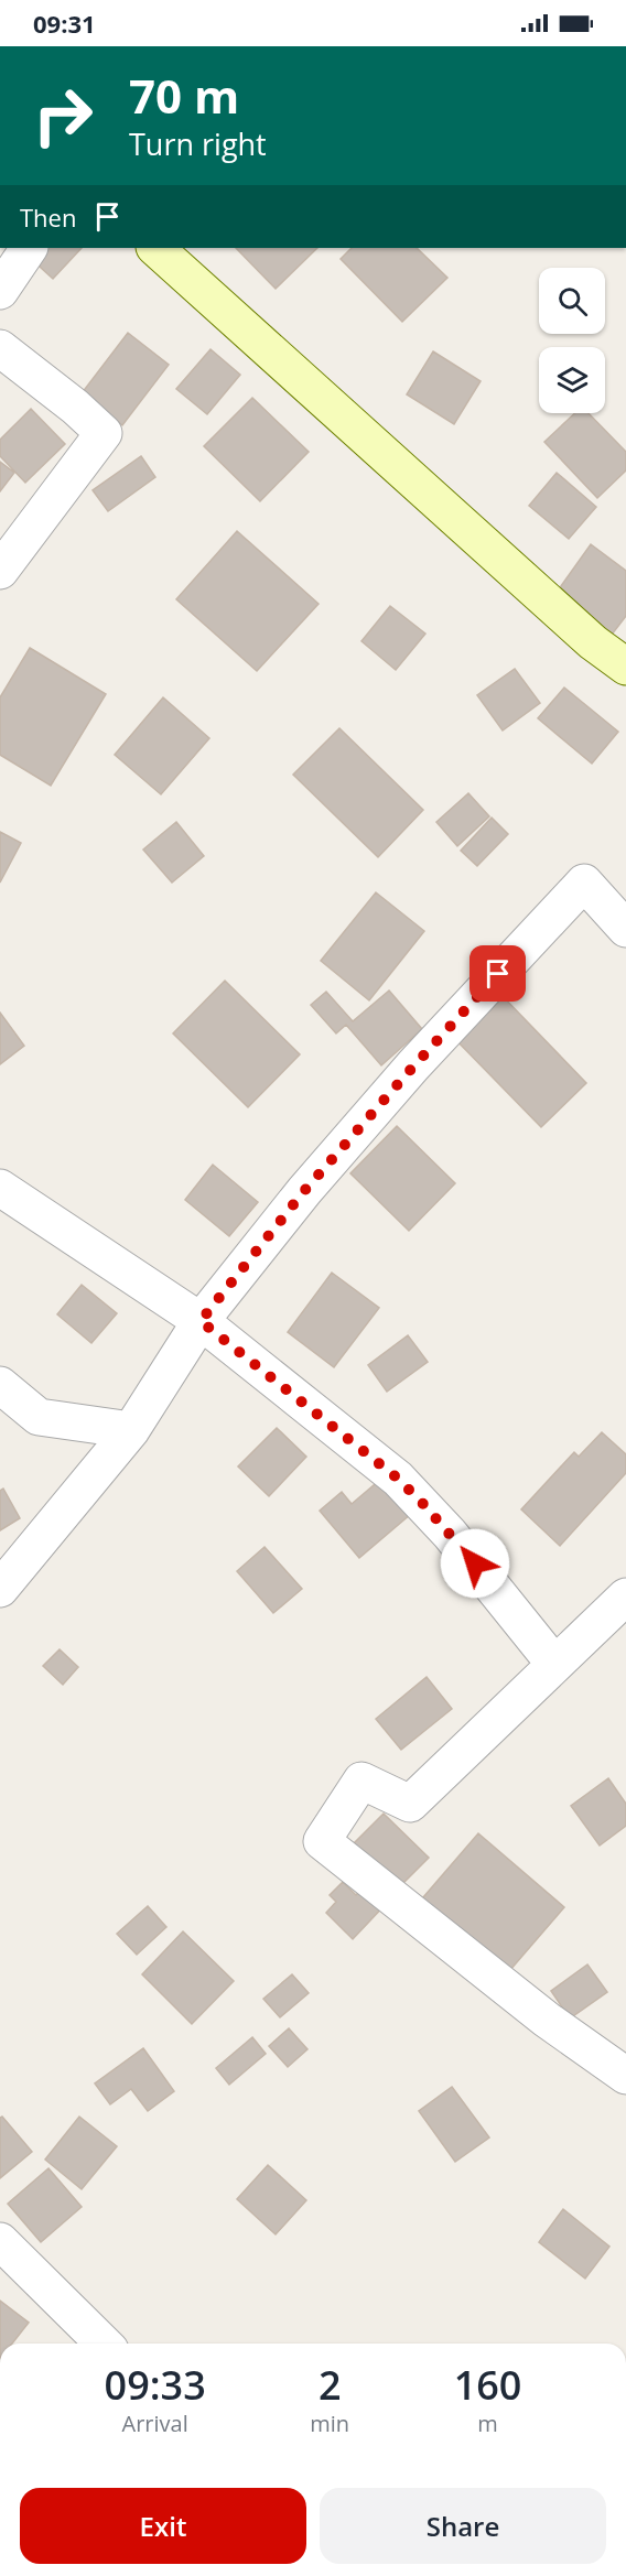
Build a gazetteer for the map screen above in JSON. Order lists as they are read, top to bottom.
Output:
{
  "page": {
    "status": "09:31",
    "turn": ["70 m", "Turn right"],
    "then": "Then",
    "eta": [
      "09:33",
      "Arrival",
      "2",
      "min",
      "160",
      "m"
    ],
    "buttons": ["Exit", "Share"]
  }
}
